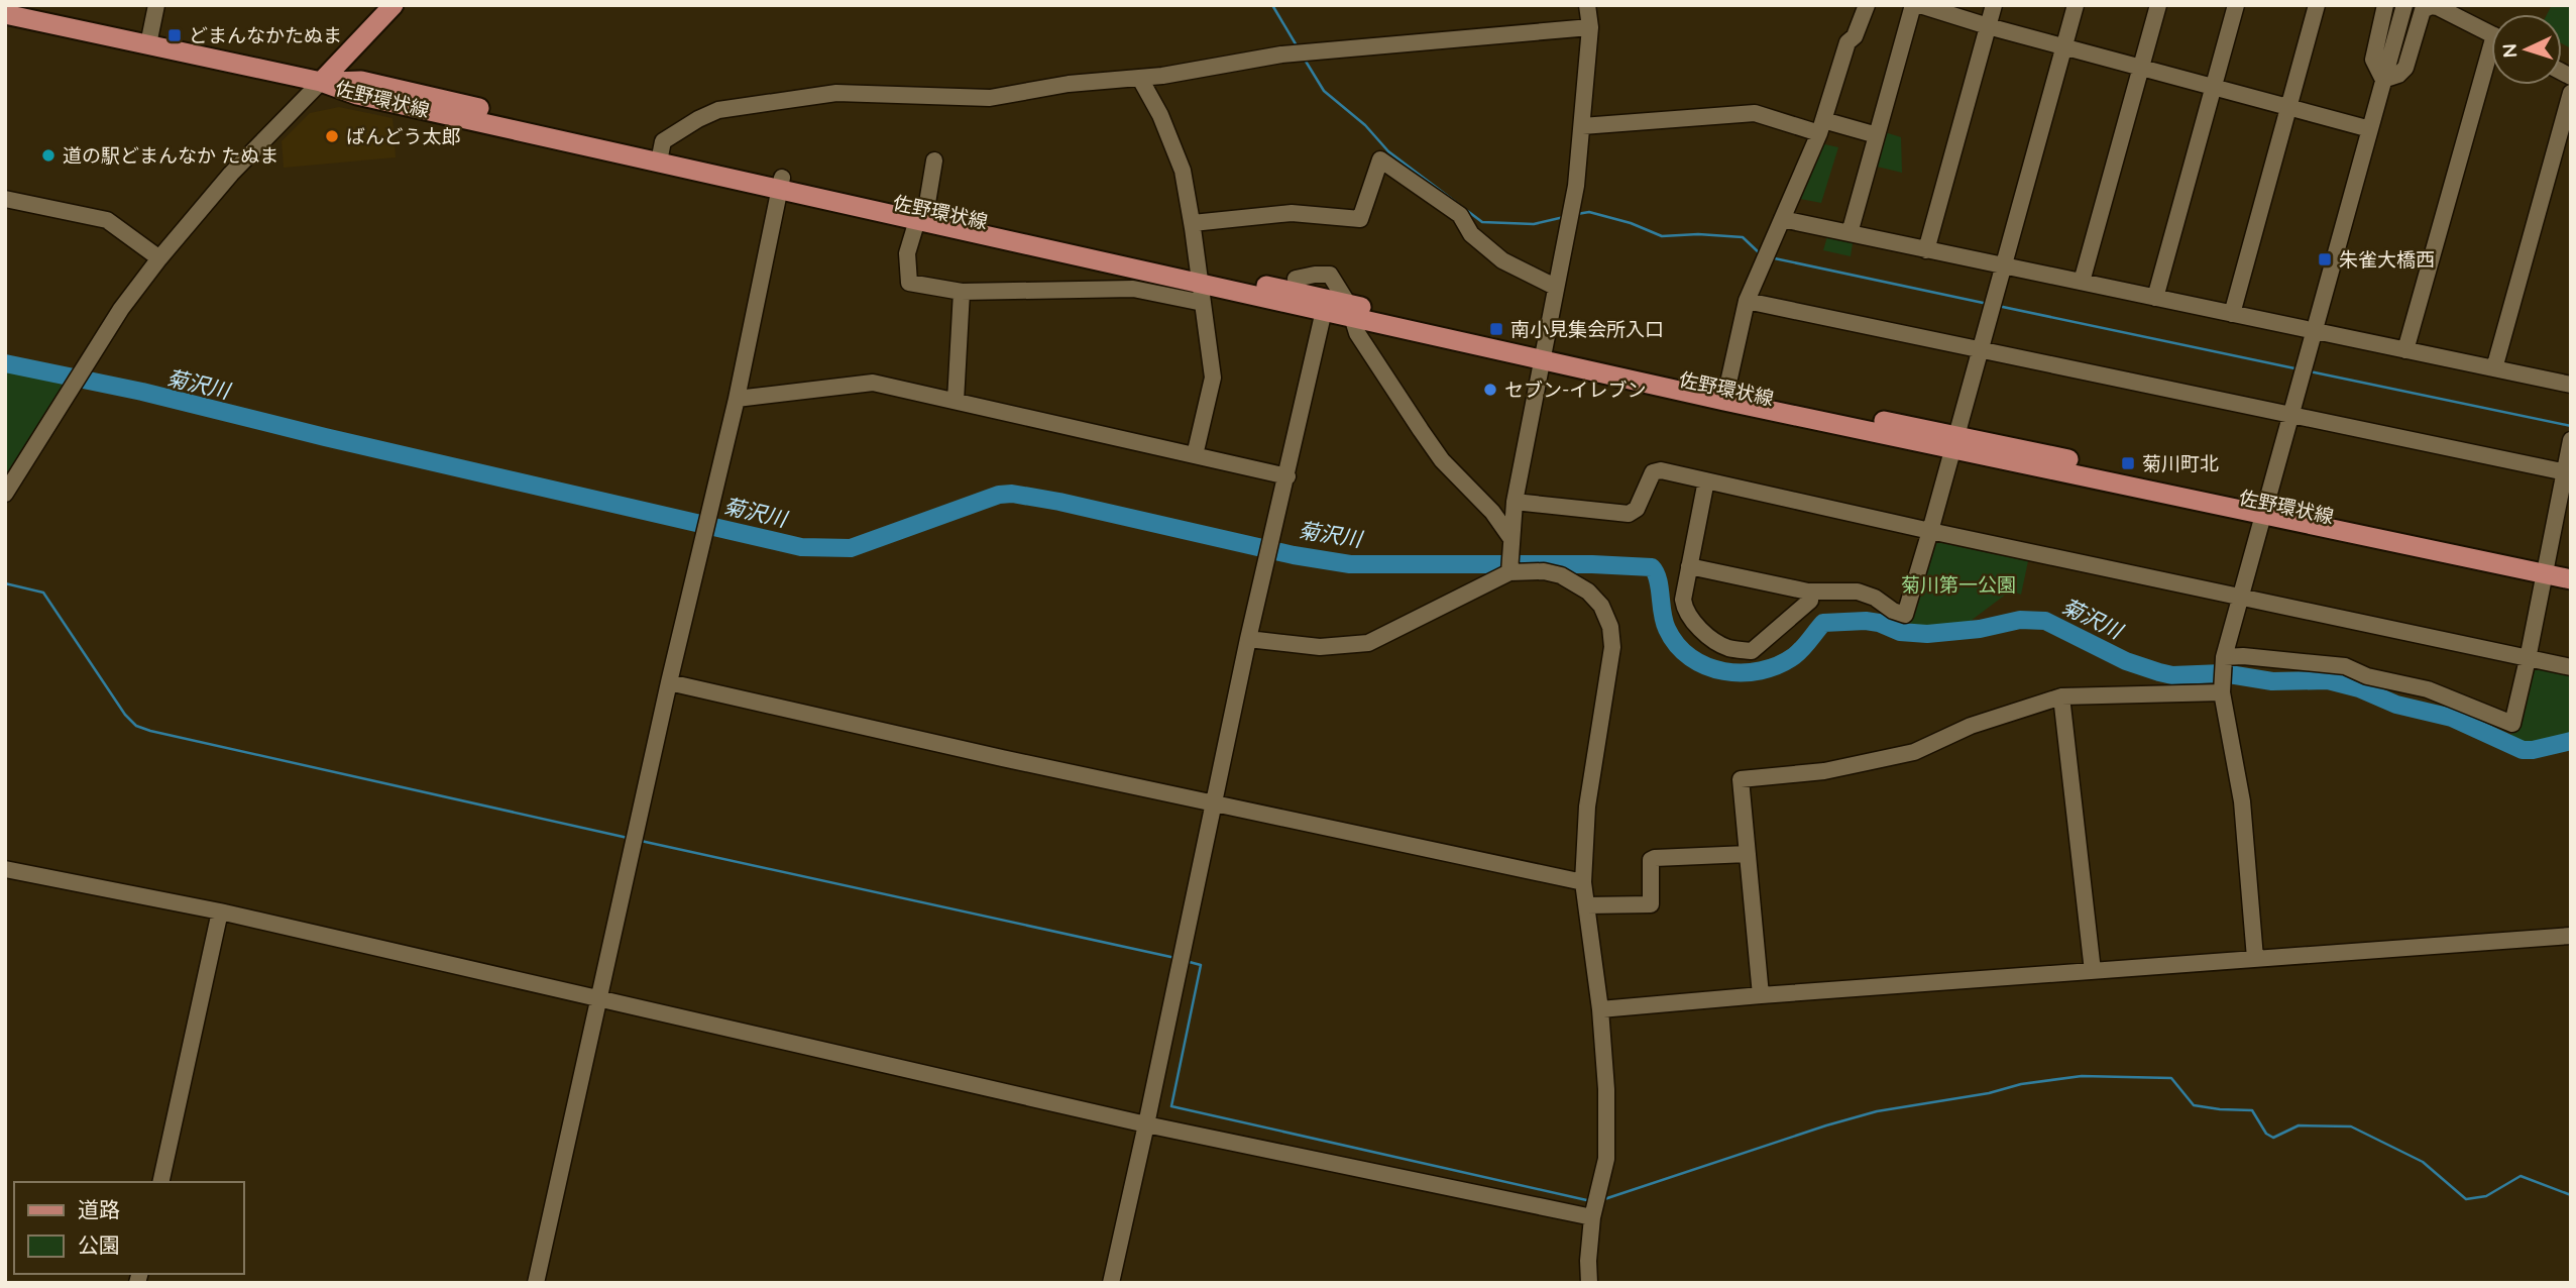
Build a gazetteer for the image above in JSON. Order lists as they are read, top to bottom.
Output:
{
  "streets": {
    "main road": ["佐野環状線"]
  },
  "water": ["菊沢川"],
  "parks": ["菊川第一公園"],
  "places": {
    "transit": [
      "どまんなかたぬま",
      "朱雀大橋西",
      "南小見集会所入口",
      "菊川町北"
    ],
    "other": ["ばんどう太郎", "道の駅どまんなか たぬま", "セブン-イレブン"]
  },
  "legend": ["道路", "公園"],
  "north": "left"
}
